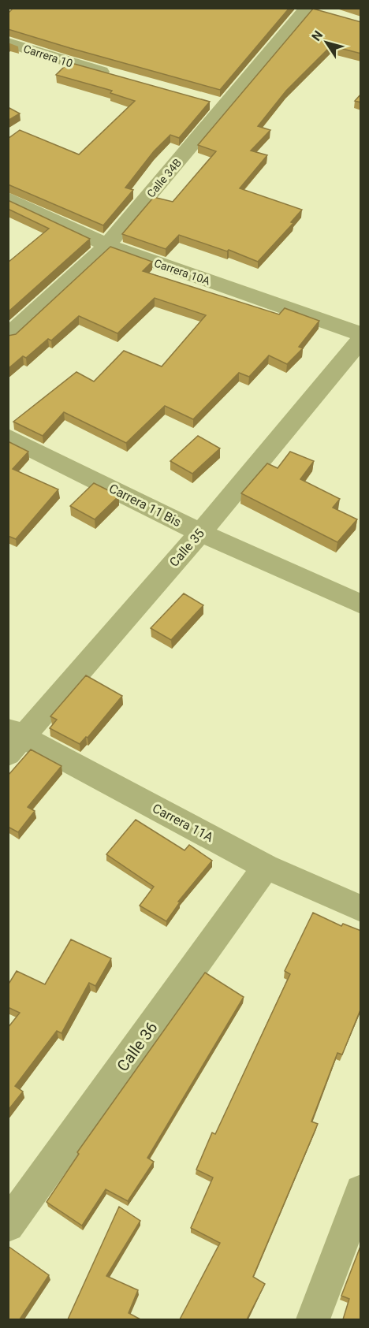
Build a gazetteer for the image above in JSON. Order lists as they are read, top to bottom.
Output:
{
  "streets": {
    "street": [
      "Carrera 10",
      "Calle 34B",
      "Carrera 10A",
      "Carrera 11 Bis",
      "Calle 35",
      "Carrera 11A",
      "Calle 36"
    ]
  },
  "crossings": [
    ["Calle 34B", "Carrera 10A"],
    ["Carrera 11 Bis", "Calle 35"],
    ["Calle 35", "Carrera 11A"],
    ["Carrera 11A", "Calle 36"]
  ],
  "north": "top left"
}
